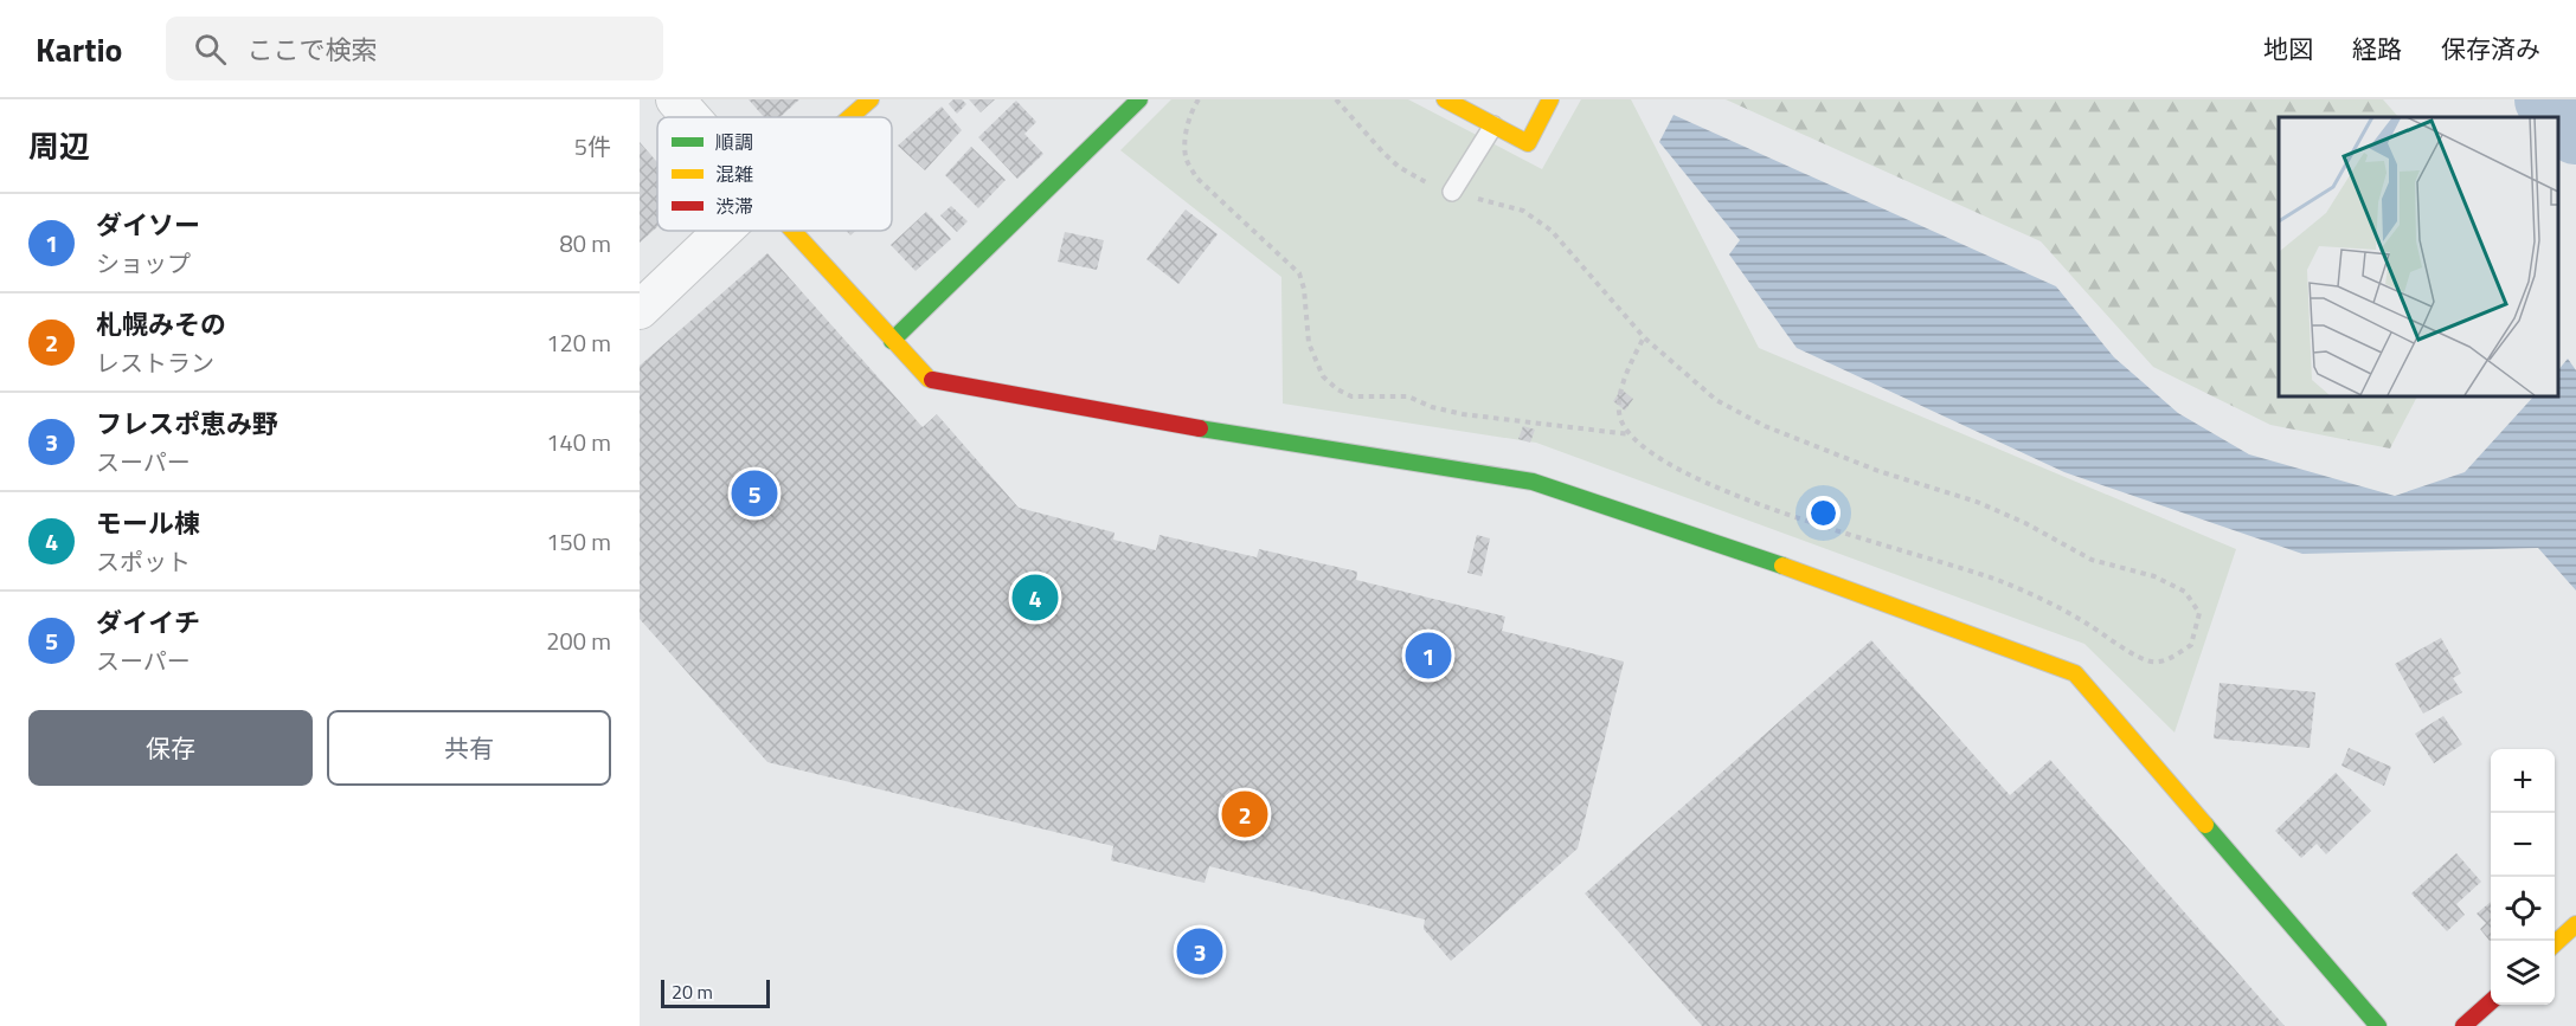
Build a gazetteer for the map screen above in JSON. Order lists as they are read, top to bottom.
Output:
{
  "legend": ["順調", "混雑", "渋滞"],
  "scale_bar": "20 m",
  "page": {
    "header": "Kartio",
    "search": "ここで検索",
    "nav": ["地図", "経路", "保存済み"],
    "heading": ["周辺", "5件"],
    "list": [
      {
        "mark": "1",
        "name": "ダイソー",
        "note": "ショップ",
        "value": "80 m"
      },
      {
        "mark": "2",
        "name": "札幌みその",
        "note": "レストラン",
        "value": "120 m"
      },
      {
        "mark": "3",
        "name": "フレスポ恵み野",
        "note": "スーパー",
        "value": "140 m"
      },
      {
        "mark": "4",
        "name": "モール棟",
        "note": "スポット",
        "value": "150 m"
      },
      {
        "mark": "5",
        "name": "ダイイチ",
        "note": "スーパー",
        "value": "200 m"
      }
    ],
    "pins": [
      "5",
      "4",
      "1",
      "2",
      "3"
    ],
    "buttons": ["保存", "共有"],
    "map_buttons": ["+", "−"],
    "scale": "20 m"
  }
}
